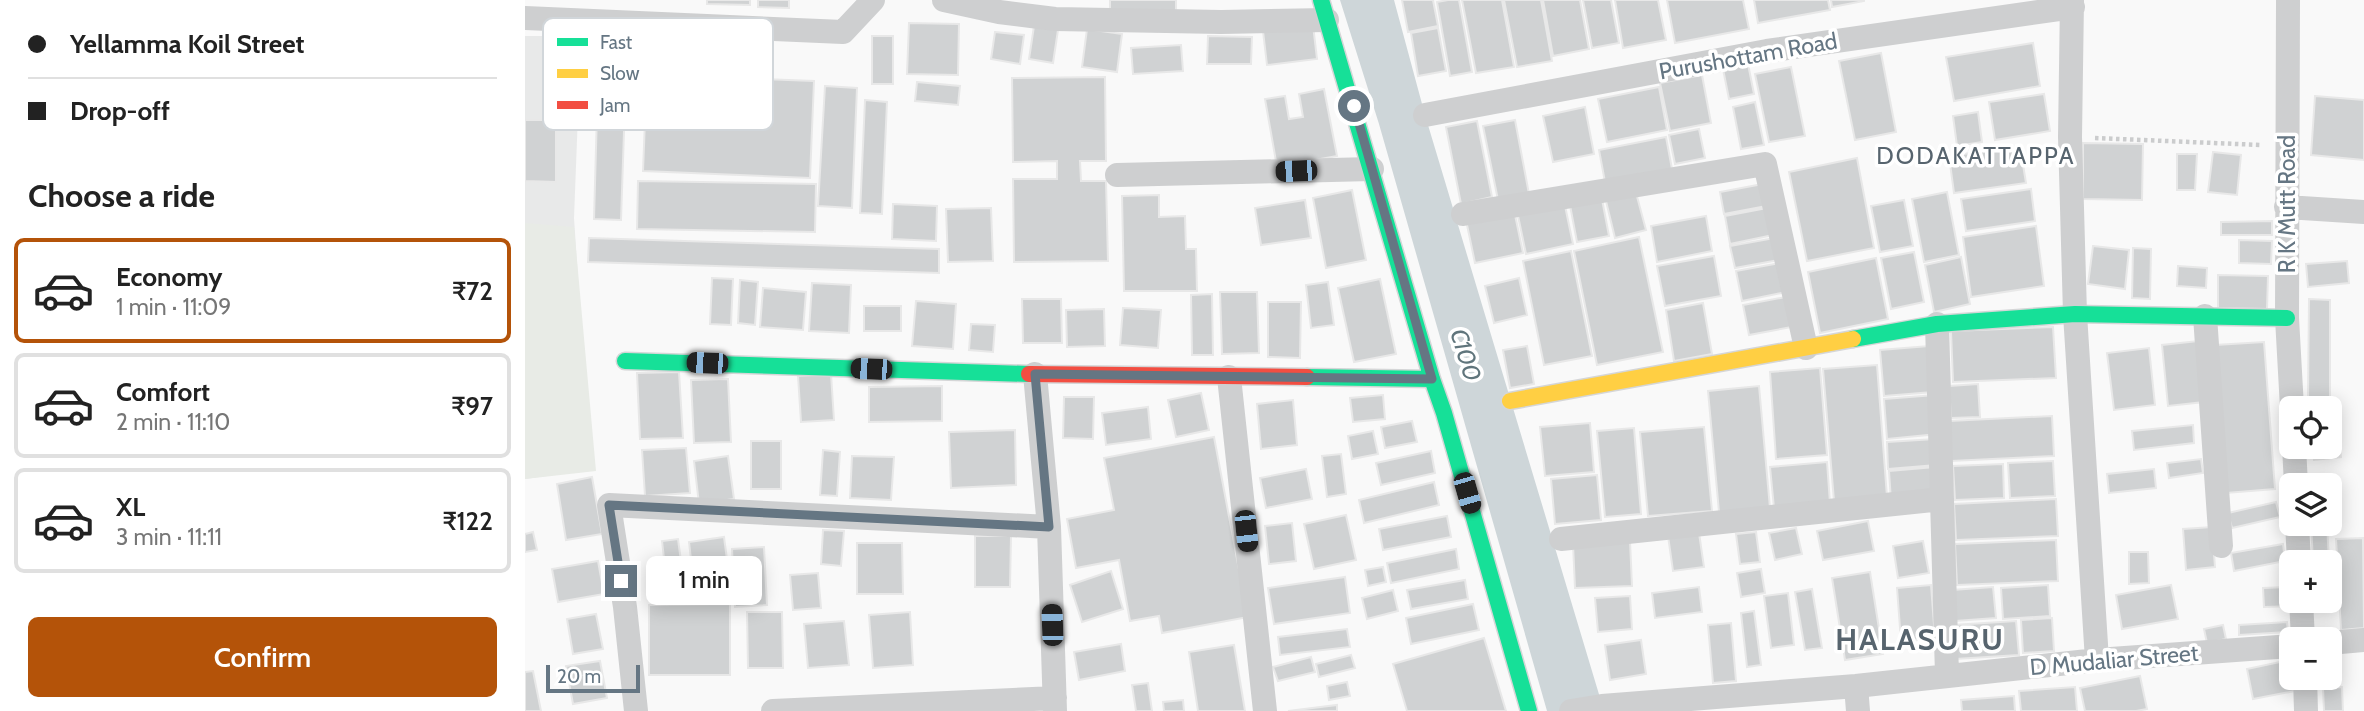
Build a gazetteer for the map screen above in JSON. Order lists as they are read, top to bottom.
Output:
{
  "streets": {
    "street": ["Purushottam Road", "R K Mutt Road", "D Mudaliar Street"]
  },
  "districts": ["DODAKATTAPPA", "HALASURU"],
  "water": ["C100"],
  "legend": ["Fast", "Slow", "Jam"],
  "scale_bar": "20 m",
  "page": {
    "banner": ["Yellamma Koil Street", "Drop-off"],
    "heading": "Choose a ride",
    "list": [
      {
        "name": "Economy",
        "note": "1 min · 11:09",
        "value": "₹72"
      },
      {
        "name": "Comfort",
        "note": "2 min · 11:10",
        "value": "₹97"
      },
      {
        "name": "XL",
        "note": "3 min · 11:11",
        "value": "₹122"
      }
    ],
    "map_buttons": ["+", "−"],
    "bubble": "1 min",
    "buttons": "Confirm",
    "scale": "20 m"
  }
}
